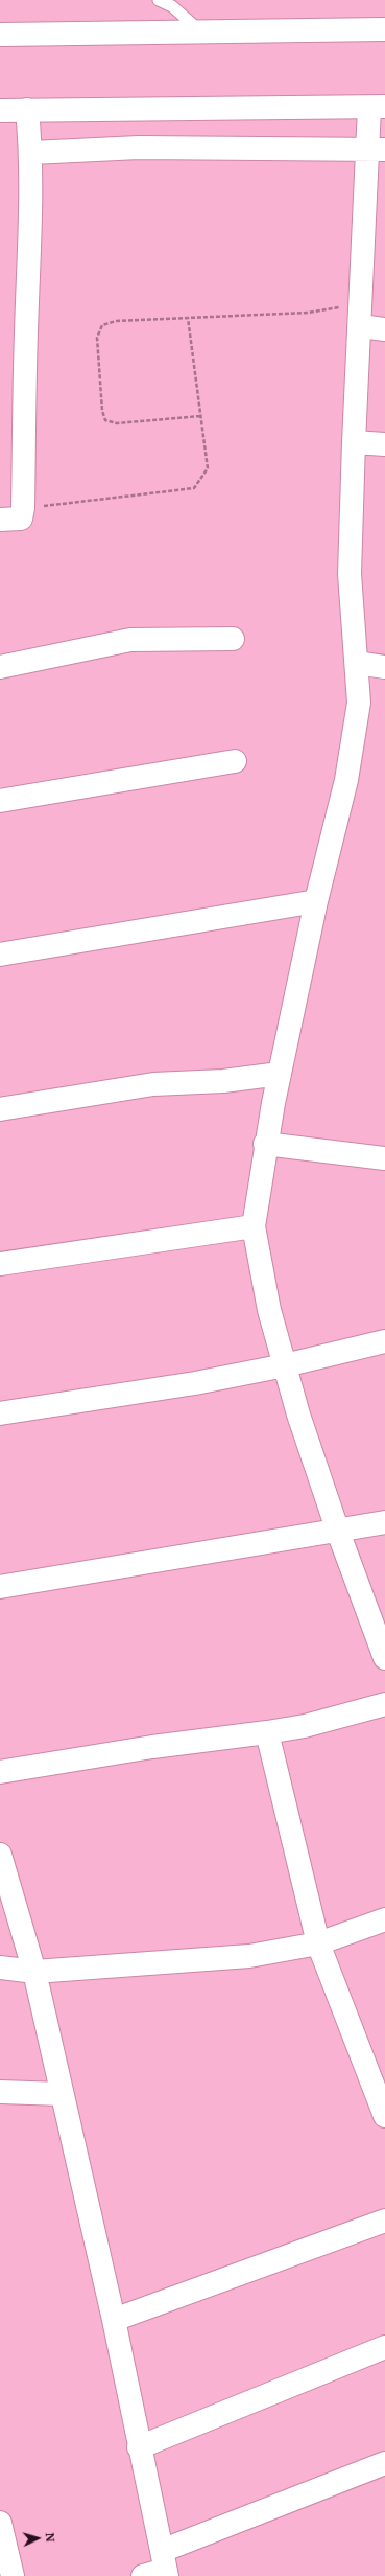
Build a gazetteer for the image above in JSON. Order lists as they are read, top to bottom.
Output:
{
  "north": "right"
}
